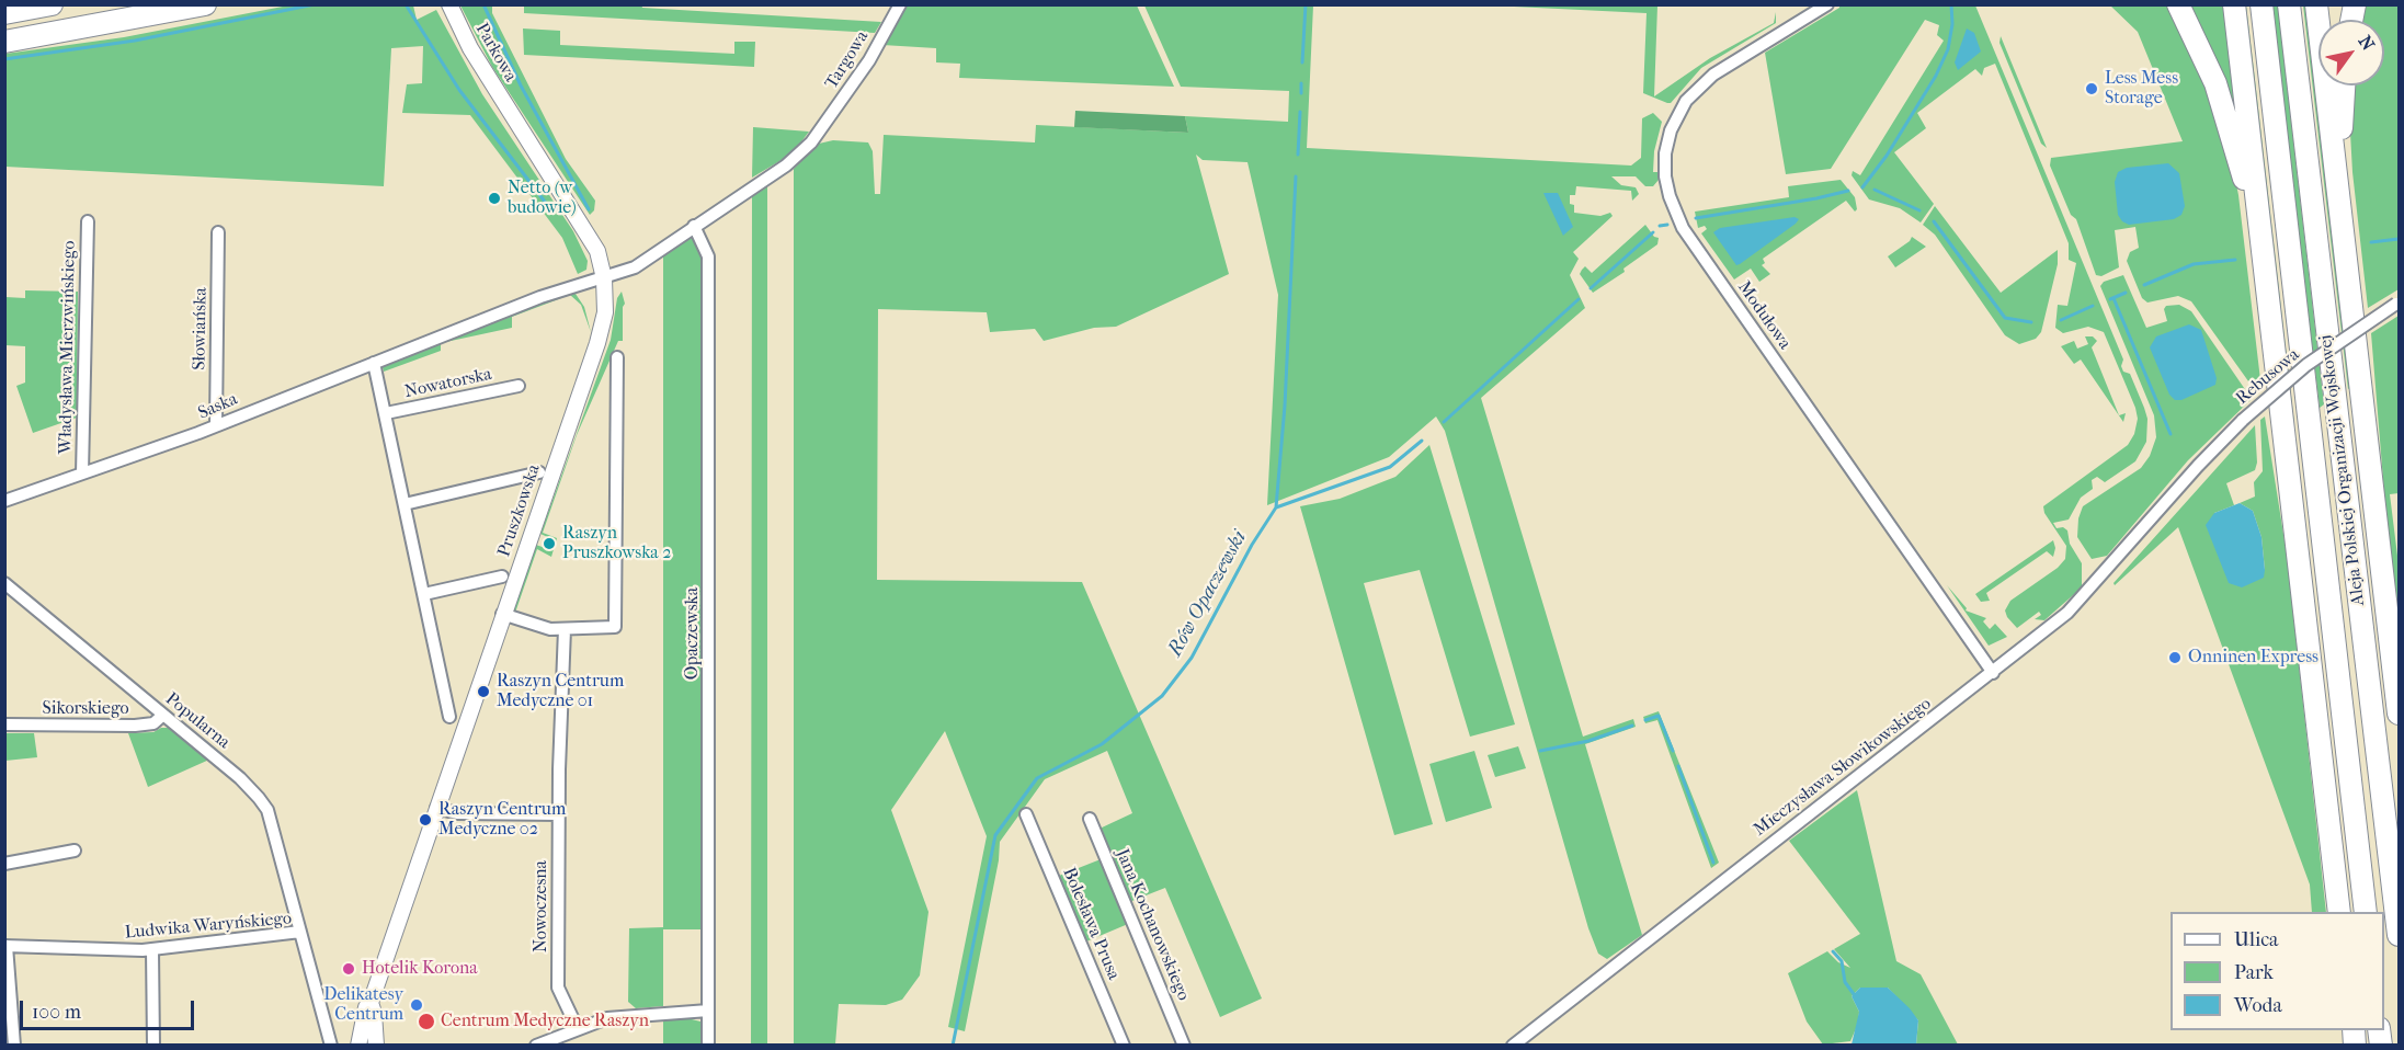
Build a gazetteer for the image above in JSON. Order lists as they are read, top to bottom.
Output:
{
  "streets": {
    "highway": ["Aleja Polskiej Organizacji Wojskowej"],
    "street": [
      "Parkowa",
      "Targowa",
      "Modułowa",
      "Słowiańska",
      "Władysława Mierzwińskiego",
      "Rebusowa",
      "Nowatorska",
      "Saska",
      "Pruszkowska",
      "Opaczewska",
      "Sikorskiego",
      "Popularna",
      "Mieczysława Słowikowskiego",
      "Nowoczesna",
      "Bolesława Prusa",
      "Jana Kochanowskiego",
      "Ludwika Waryńskiego"
    ]
  },
  "crossings": [
    ["Parkowa", "Saska"],
    ["Parkowa", "Pruszkowska"],
    ["Targowa", "Opaczewska"],
    ["Modułowa", "Mieczysława Słowikowskiego"],
    ["Słowiańska", "Saska"],
    ["Władysława Mierzwińskiego", "Saska"],
    ["Rebusowa", "Mieczysława Słowikowskiego"],
    ["Nowatorska", "Saska"],
    ["Saska", "Pruszkowska"],
    ["Sikorskiego", "Popularna"],
    ["Popularna", "Ludwika Waryńskiego"]
  ],
  "water": ["Rów Opaczewski"],
  "places": [
    "Less Mess Storage",
    "Netto (w budowie)",
    "Raszyn Pruszkowska 2",
    "Onninen Express",
    "Raszyn Centrum Medyczne 01",
    "Raszyn Centrum Medyczne 02",
    "Hotelik Korona",
    "Delikatesy Centrum",
    "Centrum Medyczne Raszyn"
  ],
  "legend": ["Ulica", "Park", "Woda"],
  "scale_bar": "100 m",
  "north": "top right"
}
